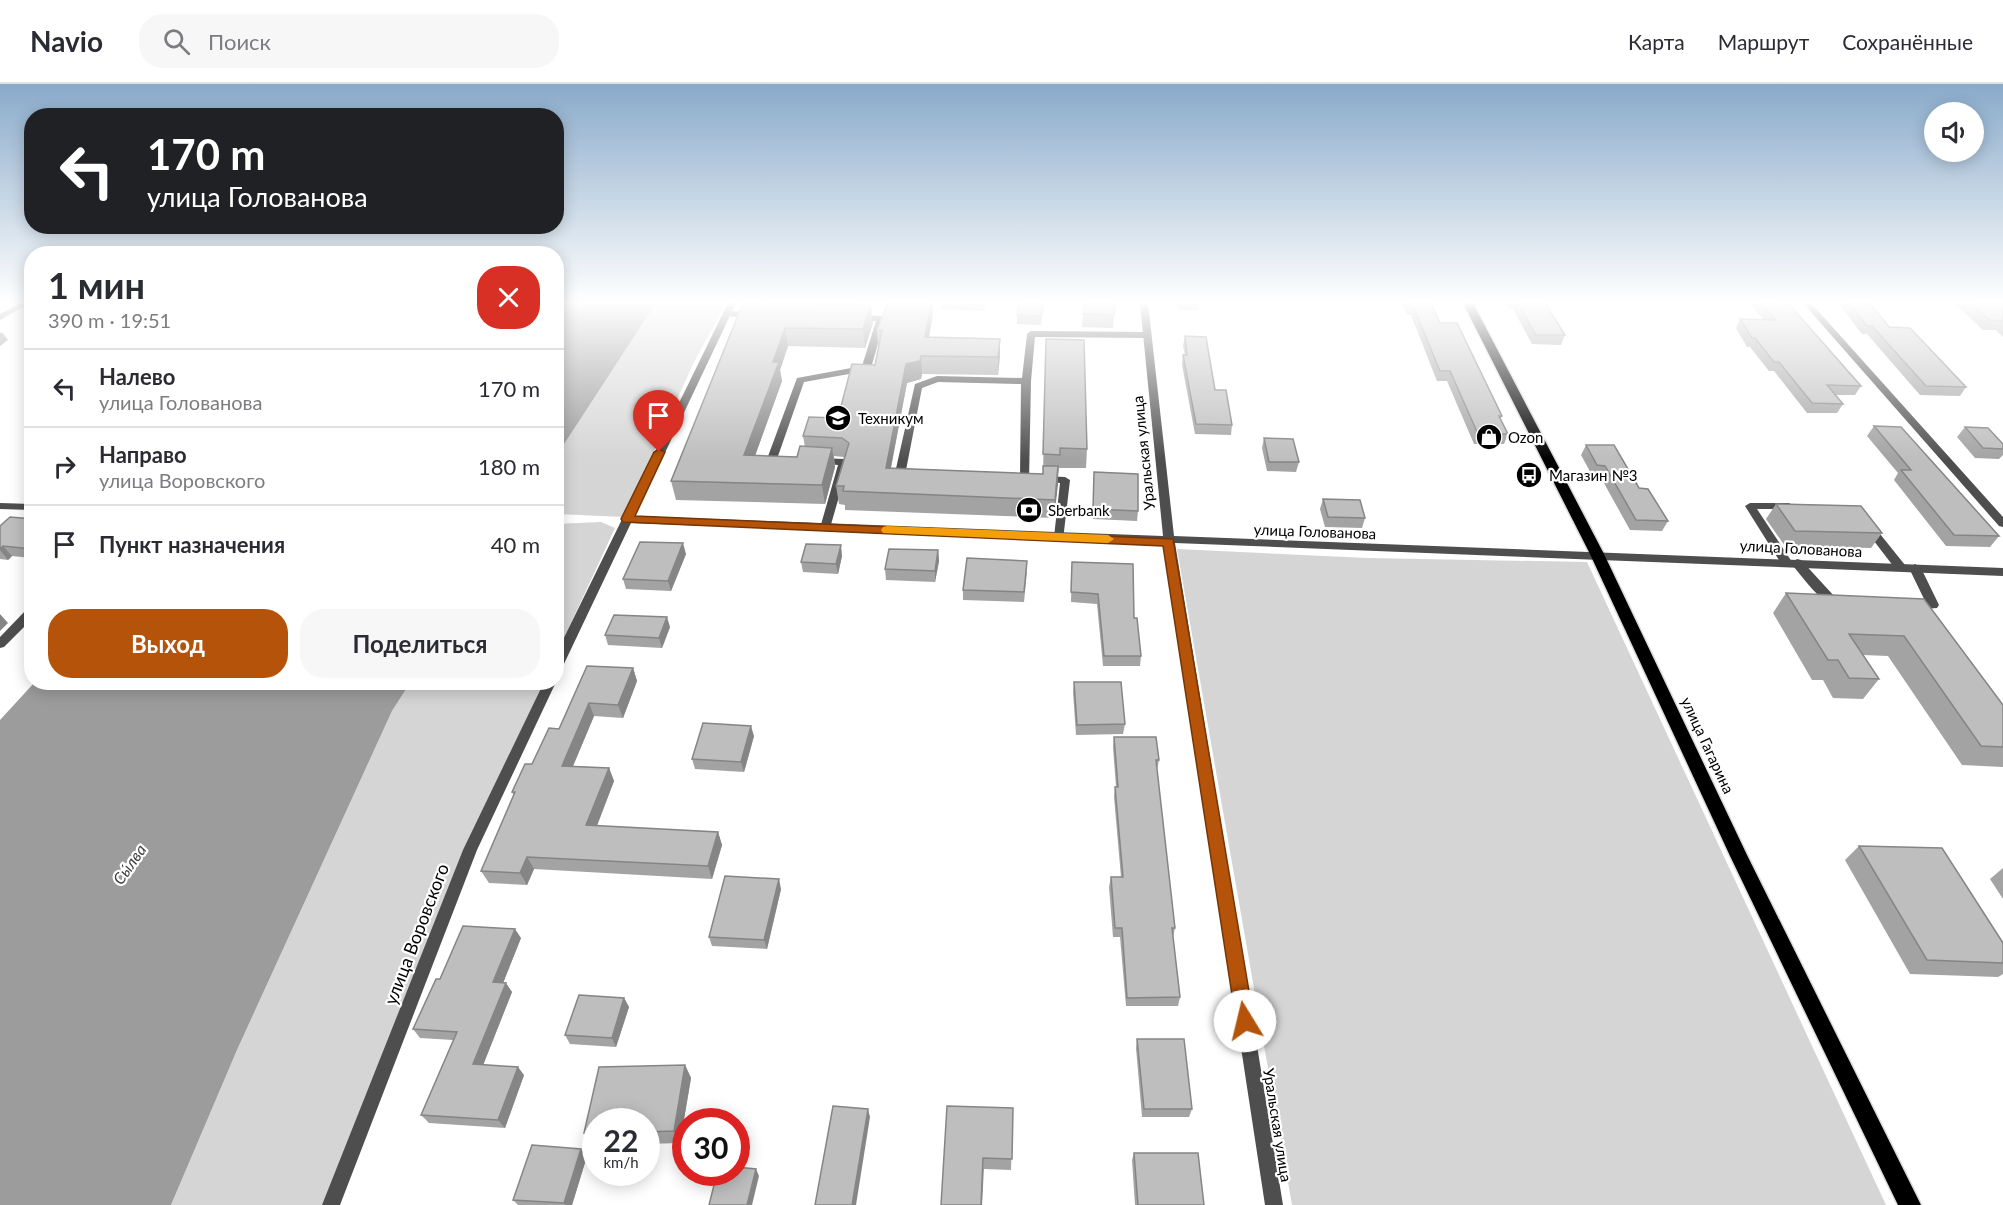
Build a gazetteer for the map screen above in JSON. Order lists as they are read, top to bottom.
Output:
{
  "streets": {
    "main road": ["улица Гагарина"],
    "street": ["Уральская улица", "улица Голованова", "улица Воровского"]
  },
  "crossings": [
    ["Уральская улица", "улица Голованова"],
    ["улица Голованова", "улица Гагарина"]
  ],
  "water": ["Сы́лва"],
  "places": {
    "school or university": ["Техникум"],
    "shop": ["Ozon"],
    "bus stop": ["Магазин №3"],
    "bank": ["Sberbank"]
  },
  "page": {
    "header": "Navio",
    "search": "Поиск",
    "nav": ["Карта", "Маршрут", "Сохранённые"],
    "turn": ["170 m", "улица Голованова"],
    "heading": ["1 мин", "390 m · 19:51"],
    "list": [
      {
        "name": "Налево",
        "note": "улица Голованова",
        "value": "170 m"
      },
      {
        "name": "Направо",
        "note": "улица Воровского",
        "value": "180 m"
      },
      {
        "name": "Пункт назначения",
        "value": "40 m"
      }
    ],
    "buttons": ["Выход", "Поделиться"],
    "speed": "22 km/h",
    "limit": "30"
  }
}
